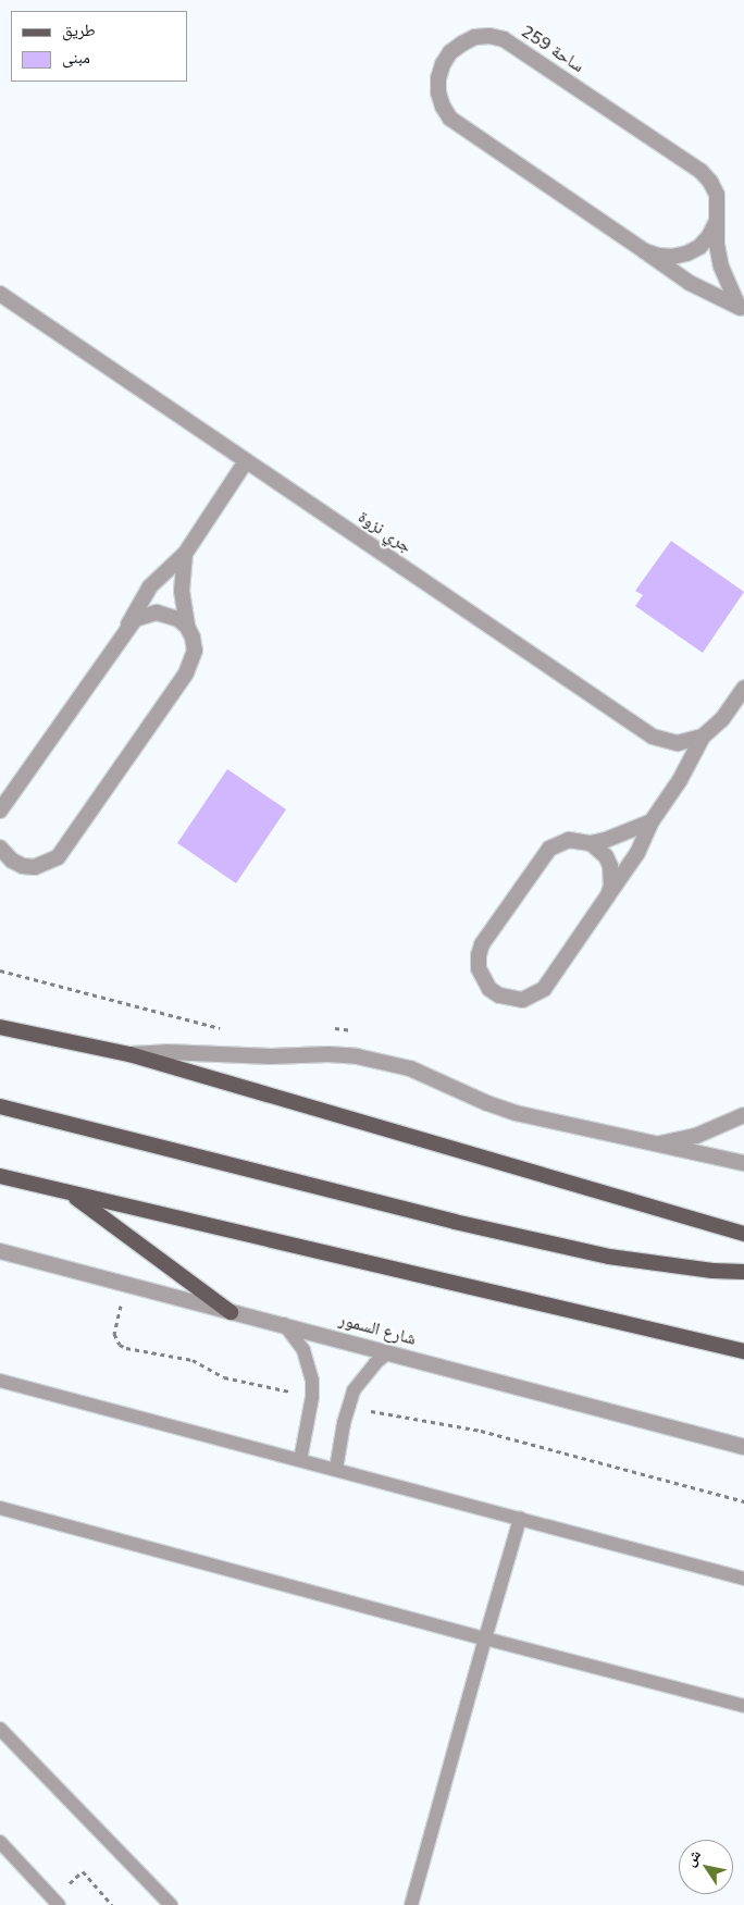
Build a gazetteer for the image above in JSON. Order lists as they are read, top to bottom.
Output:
{
  "streets": {
    "street": ["ساحة 259", "جري نزوة", "شارع السمور"]
  },
  "legend": ["طريق", "مبنى"],
  "north": "top left"
}
